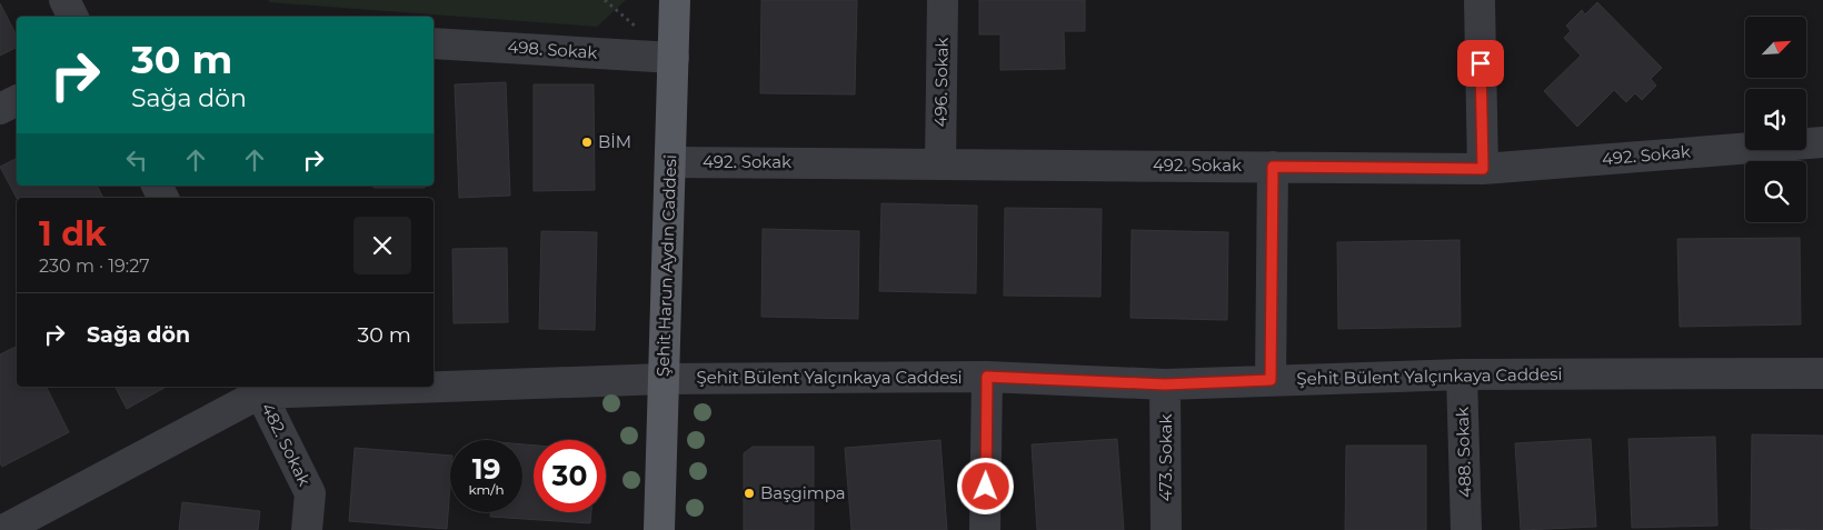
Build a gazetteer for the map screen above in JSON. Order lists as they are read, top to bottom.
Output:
{
  "streets": {
    "main road": ["Şehit Harun Aydın Caddesi"],
    "street": [
      "498. Sokak",
      "496. Sokak",
      "492. Sokak",
      "Şehit Bülent Yalçınkaya Caddesi",
      "482. Sokak",
      "488. Sokak",
      "473. Sokak"
    ]
  },
  "crossings": [
    ["498. Sokak", "Şehit Harun Aydın Caddesi"],
    ["496. Sokak", "492. Sokak"],
    ["492. Sokak", "Şehit Harun Aydın Caddesi"],
    ["Şehit Harun Aydın Caddesi", "Şehit Bülent Yalçınkaya Caddesi"],
    ["Şehit Bülent Yalçınkaya Caddesi", "482. Sokak"],
    ["Şehit Bülent Yalçınkaya Caddesi", "488. Sokak"],
    ["Şehit Bülent Yalçınkaya Caddesi", "473. Sokak"]
  ],
  "places": ["BİM", "Başgimpa"],
  "north": "top right",
  "page": {
    "turn": ["30 m", "Sağa dön"],
    "heading": ["1 dk", "230 m · 19:27"],
    "list": [
      {
        "name": "Sağa dön",
        "value": "30 m"
      }
    ],
    "speed": "19 km/h",
    "limit": "30"
  }
}
